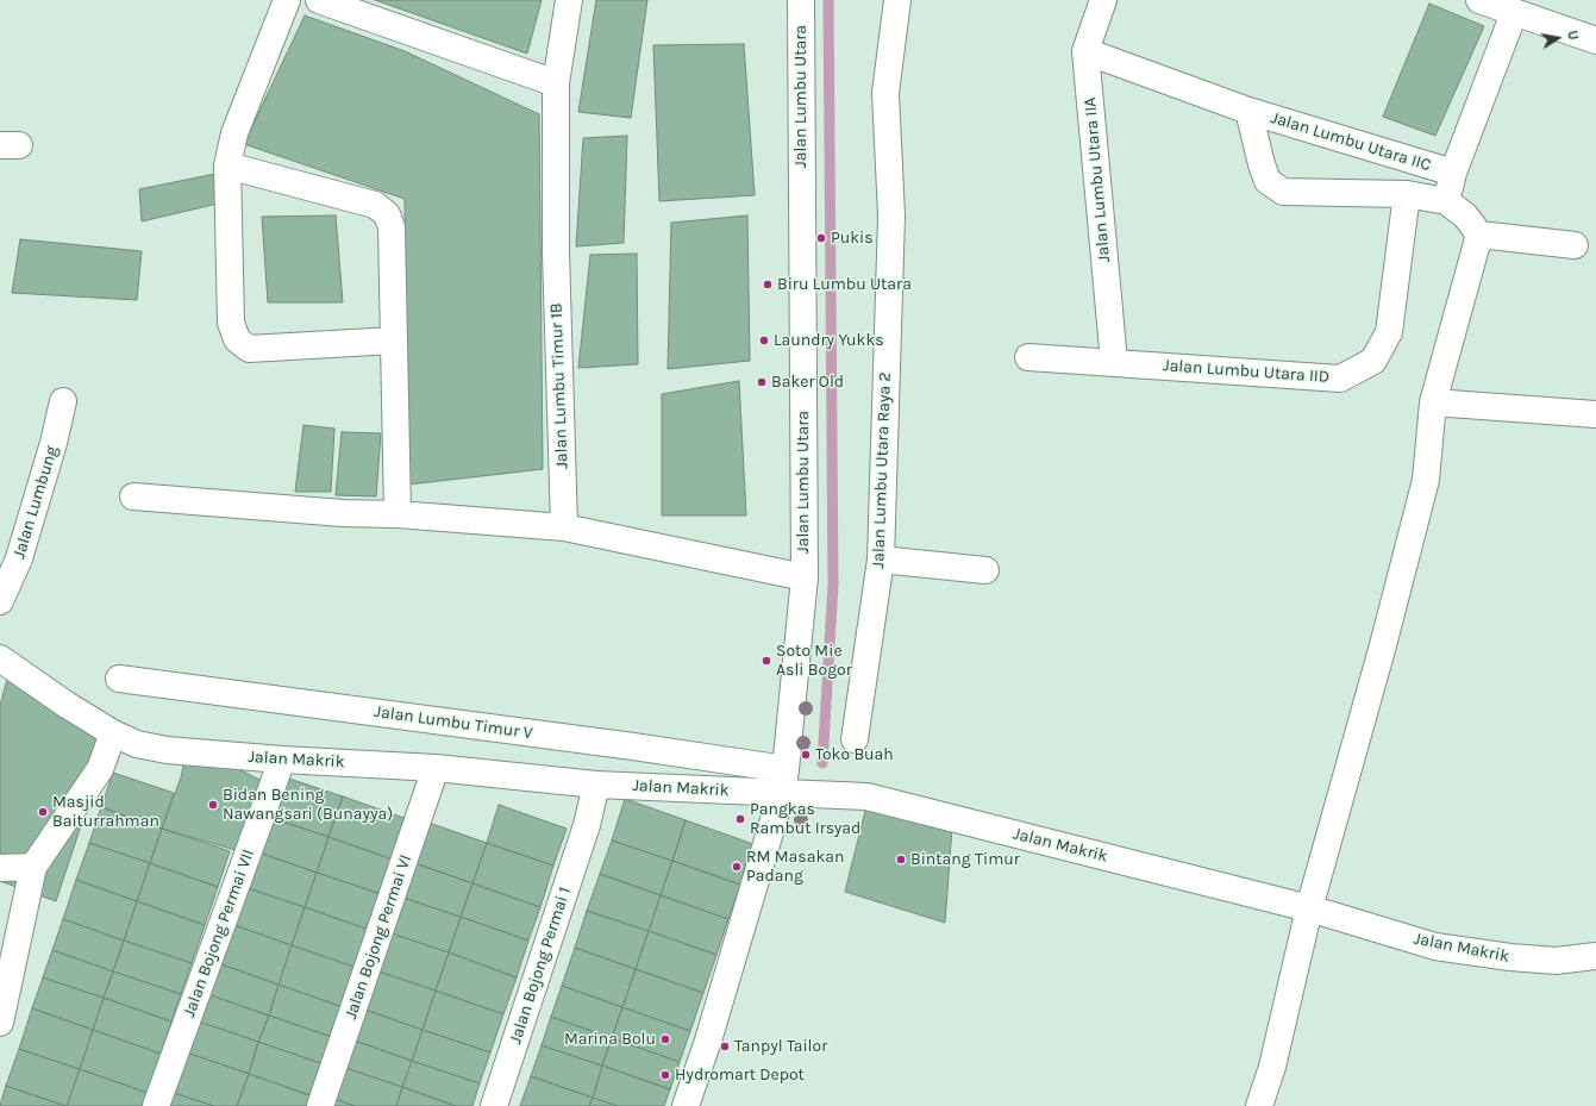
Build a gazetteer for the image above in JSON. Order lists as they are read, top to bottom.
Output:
{
  "streets": {
    "street": [
      "Jalan Lumbu Utara",
      "Jalan Lumbu Utara IIC",
      "Jalan Lumbu Utara IIA",
      "Jalan Lumbu Utara IID",
      "Jalan Lumbu Timur 1B",
      "Jalan Lumbu Utara Raya 2",
      "Jalan Lumbung",
      "Jalan Lumbu Timur V",
      "Jalan Makrik",
      "Jalan Bojong Permai VII",
      "Jalan Bojong Permai VI",
      "Jalan Bojong Permai 1"
    ]
  },
  "crossings": [
    ["Jalan Lumbu Utara", "Jalan Lumbu Timur V"],
    ["Jalan Lumbu Utara", "Jalan Makrik"],
    ["Jalan Lumbu Utara IIC", "Jalan Lumbu Utara IIA"],
    ["Jalan Lumbu Utara IIC", "Jalan Lumbu Utara IID"],
    ["Jalan Lumbu Utara IIA", "Jalan Lumbu Utara IID"],
    ["Jalan Lumbu Timur V", "Jalan Makrik"],
    ["Jalan Makrik", "Jalan Bojong Permai VII"],
    ["Jalan Makrik", "Jalan Bojong Permai VI"],
    ["Jalan Makrik", "Jalan Bojong Permai 1"]
  ],
  "places": [
    "Pukis",
    "Biru Lumbu Utara",
    "Laundry Yukks",
    "Baker Old",
    "Soto Mie Asli Bogor",
    "Toko Buah",
    "Bidan Bening Nawangsari (Bunayya)",
    "Masjid Baiturrahman",
    "Pangkas Rambut Irsyad",
    "Bintang Timur",
    "RM Masakan Padang",
    "Marina Bolu",
    "Tanpyl Tailor",
    "Hydromart Depot"
  ],
  "north": "right"
}
